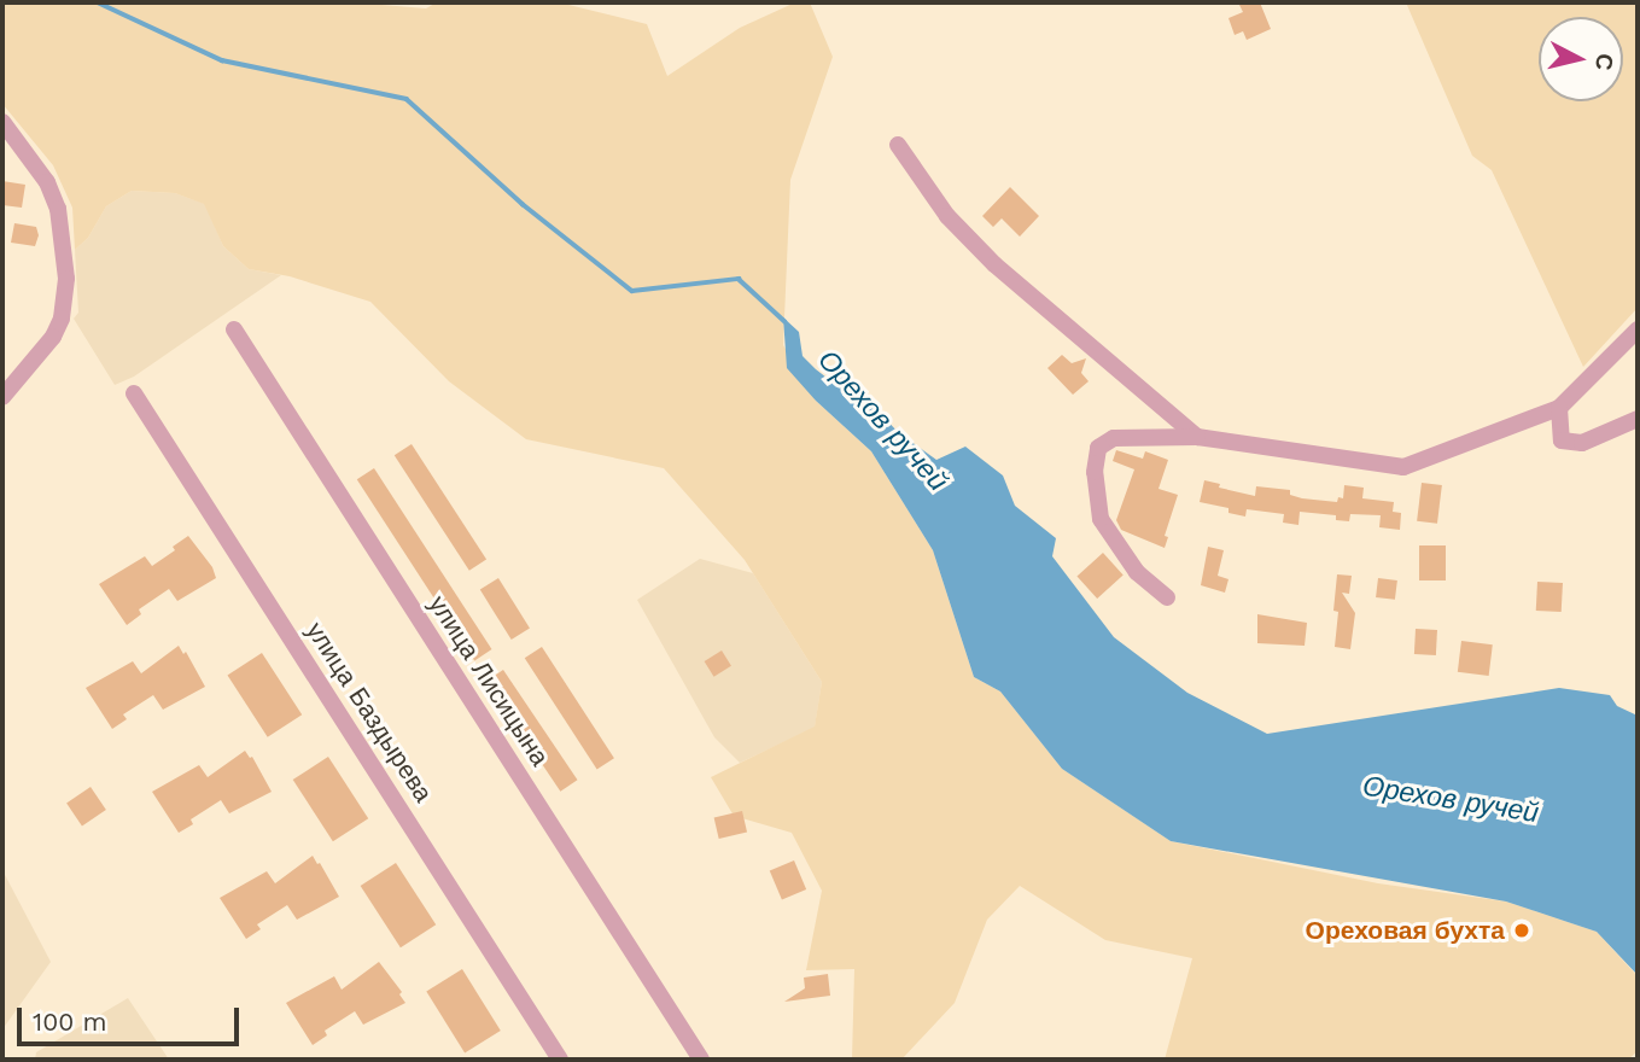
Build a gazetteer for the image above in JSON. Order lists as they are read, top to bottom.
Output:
{
  "streets": {
    "street": ["улица Лисицына", "улица Баздырева"]
  },
  "water": ["Орехов ручей"],
  "places": ["Ореховая бухта"],
  "scale_bar": "100 m",
  "north": "right"
}
